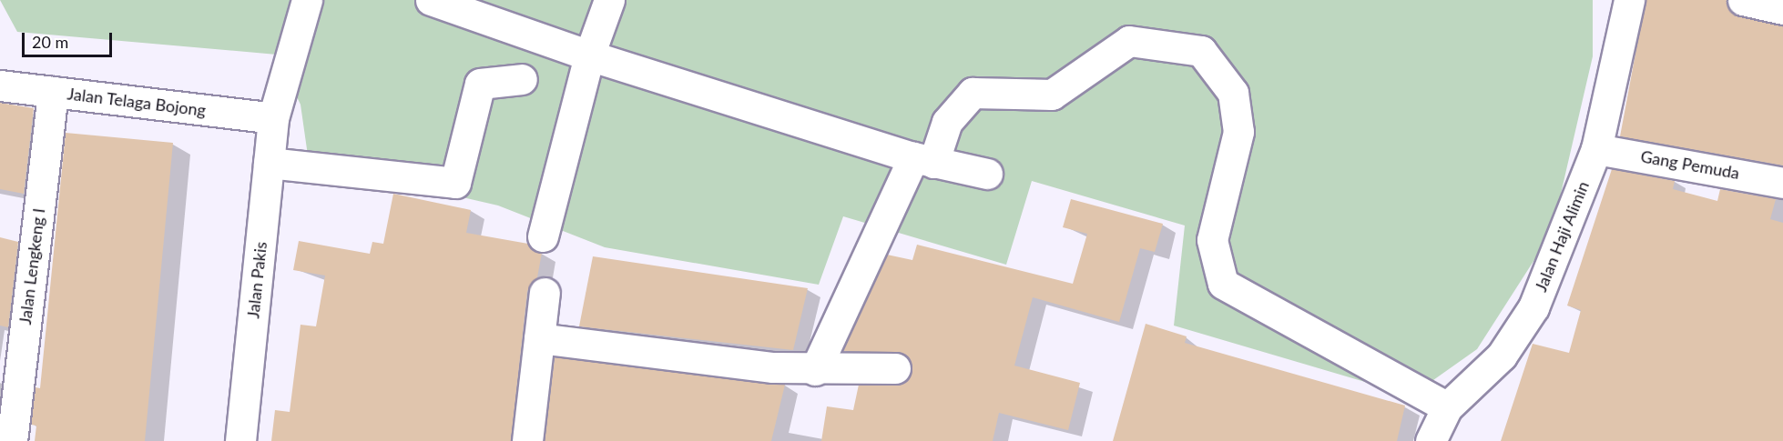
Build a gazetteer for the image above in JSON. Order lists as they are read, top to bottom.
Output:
{
  "streets": {
    "street": [
      "Jalan Telaga Bojong",
      "Gang Pemuda",
      "Jalan Haji Alimin",
      "Jalan Lengkeng I",
      "Jalan Pakis"
    ]
  },
  "crossings": [
    ["Jalan Telaga Bojong", "Jalan Lengkeng I"],
    ["Jalan Telaga Bojong", "Jalan Pakis"],
    ["Gang Pemuda", "Jalan Haji Alimin"]
  ],
  "scale_bar": "20 m"
}
